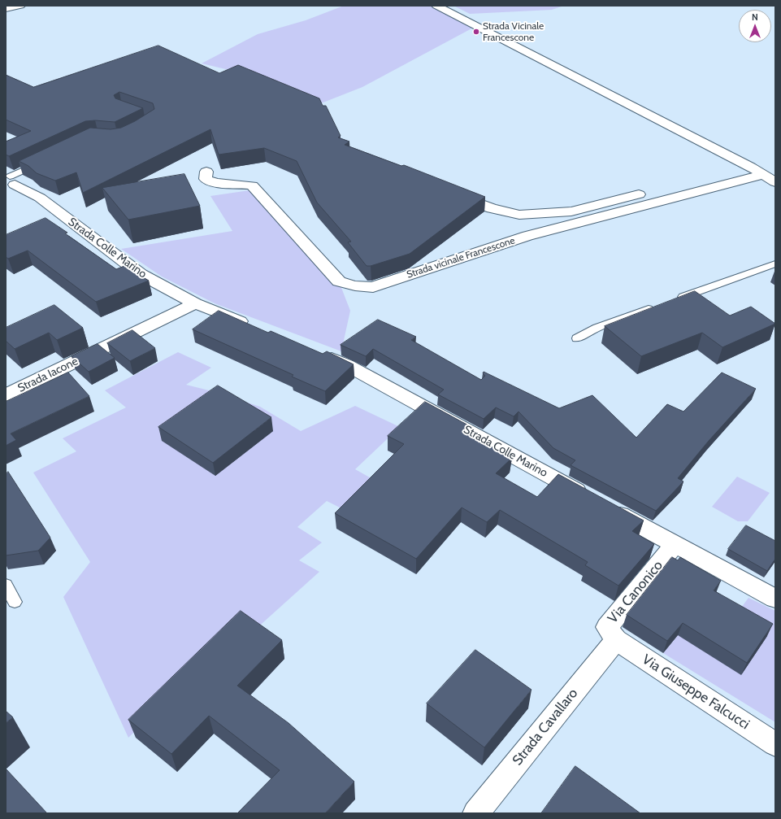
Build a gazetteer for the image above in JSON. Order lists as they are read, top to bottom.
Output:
{
  "streets": {
    "street": [
      "Strada Colle Marino",
      "Strada vicinale Francescone",
      "Strada Iacone",
      "Via Canonico",
      "Via Giuseppe Falcucci",
      "Strada Cavallaro"
    ]
  },
  "crossings": [
    ["Strada Colle Marino", "Strada Iacone"],
    ["Strada Colle Marino", "Via Canonico"],
    ["Via Canonico", "Via Giuseppe Falcucci"],
    ["Via Canonico", "Strada Cavallaro"],
    ["Via Giuseppe Falcucci", "Strada Cavallaro"]
  ],
  "places": ["Strada Vicinale Francescone"],
  "north": "top"
}
